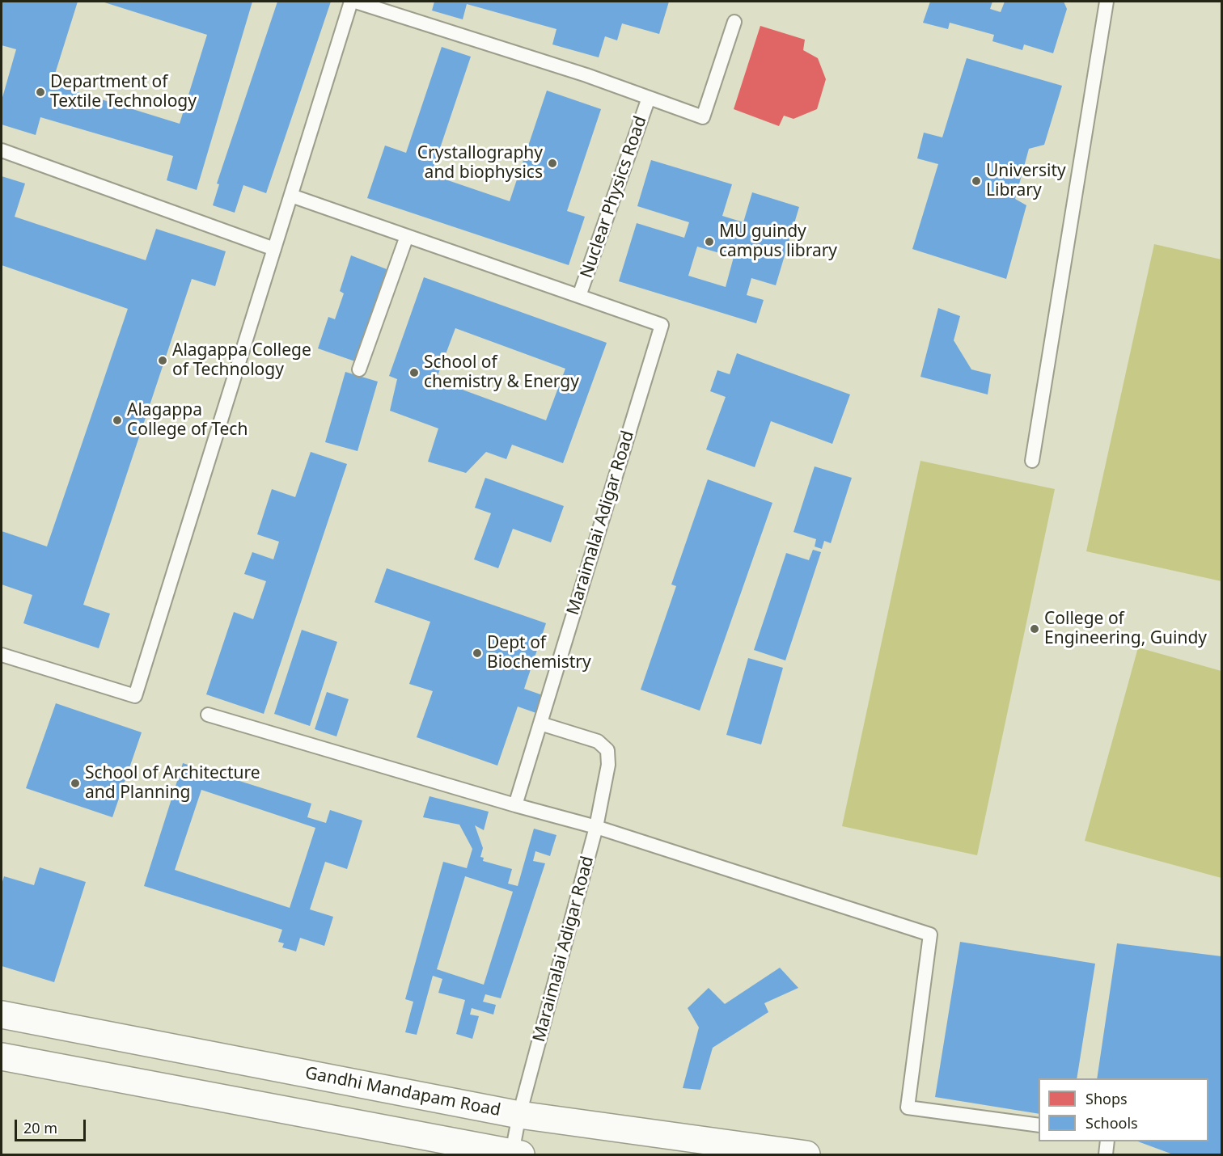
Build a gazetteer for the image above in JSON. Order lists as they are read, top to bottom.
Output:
{
  "streets": {
    "main road": ["Gandhi Mandapam Road"],
    "lane": ["Nuclear Physics Road", "Maraimalai Adigar Road"]
  },
  "crossings": [
    ["Nuclear Physics Road", "Maraimalai Adigar Road"],
    ["Maraimalai Adigar Road", "Gandhi Mandapam Road"]
  ],
  "places": [
    "Department of Textile Technology",
    "Crystallography and biophysics",
    "University Library",
    "MU guindy campus library",
    "Alagappa College of Technology",
    "School of chemistry & Energy",
    "Alagappa College of Tech",
    "College of Engineering, Guindy",
    "Dept of Biochemistry",
    "School of Architecture and Planning"
  ],
  "legend": ["Shops", "Schools"],
  "scale_bar": "20 m"
}
